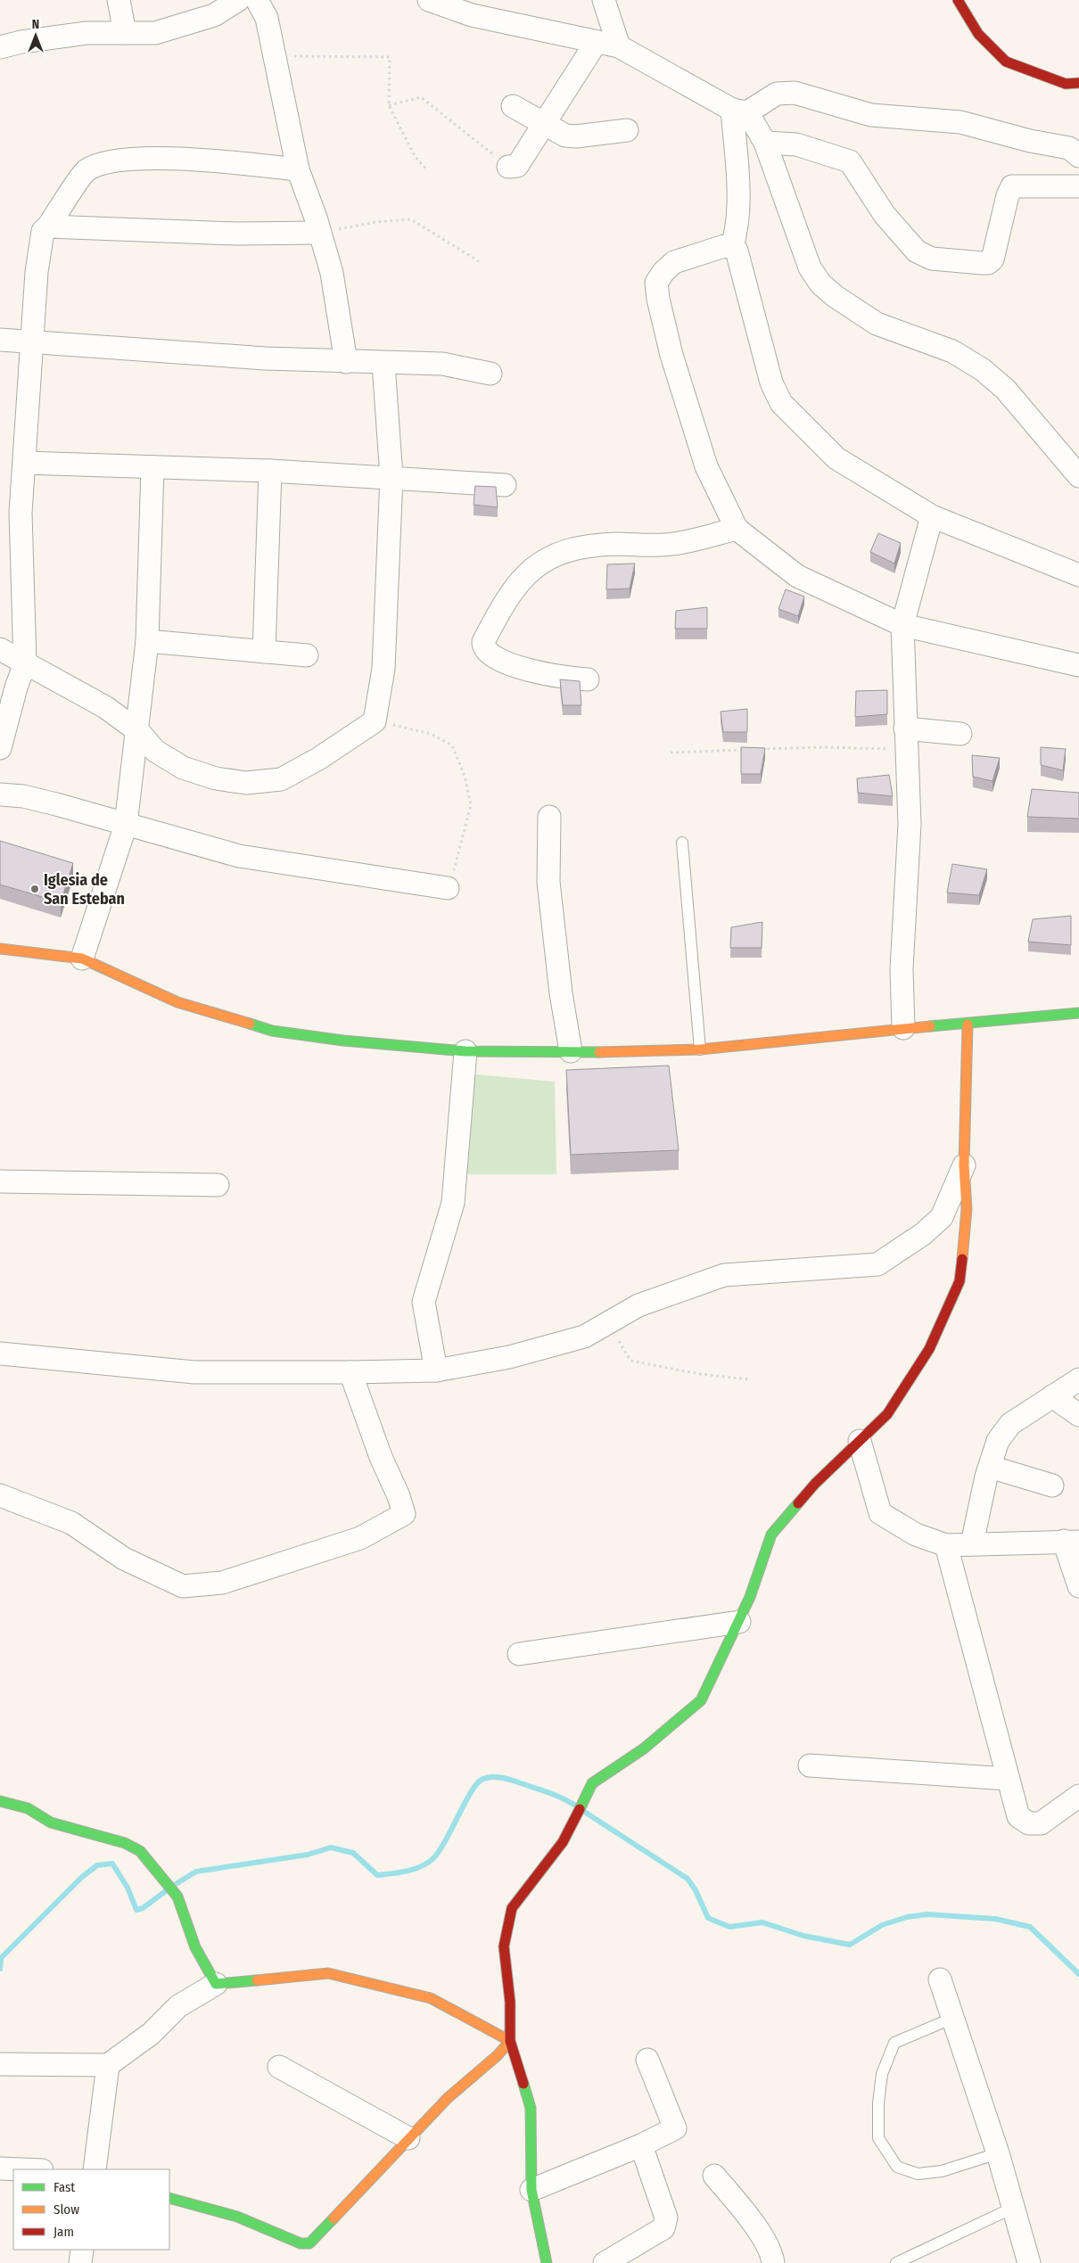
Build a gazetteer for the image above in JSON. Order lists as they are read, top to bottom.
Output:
{
  "places": ["Iglesia de San Esteban"],
  "legend": ["Fast", "Slow", "Jam"],
  "north": "top"
}
